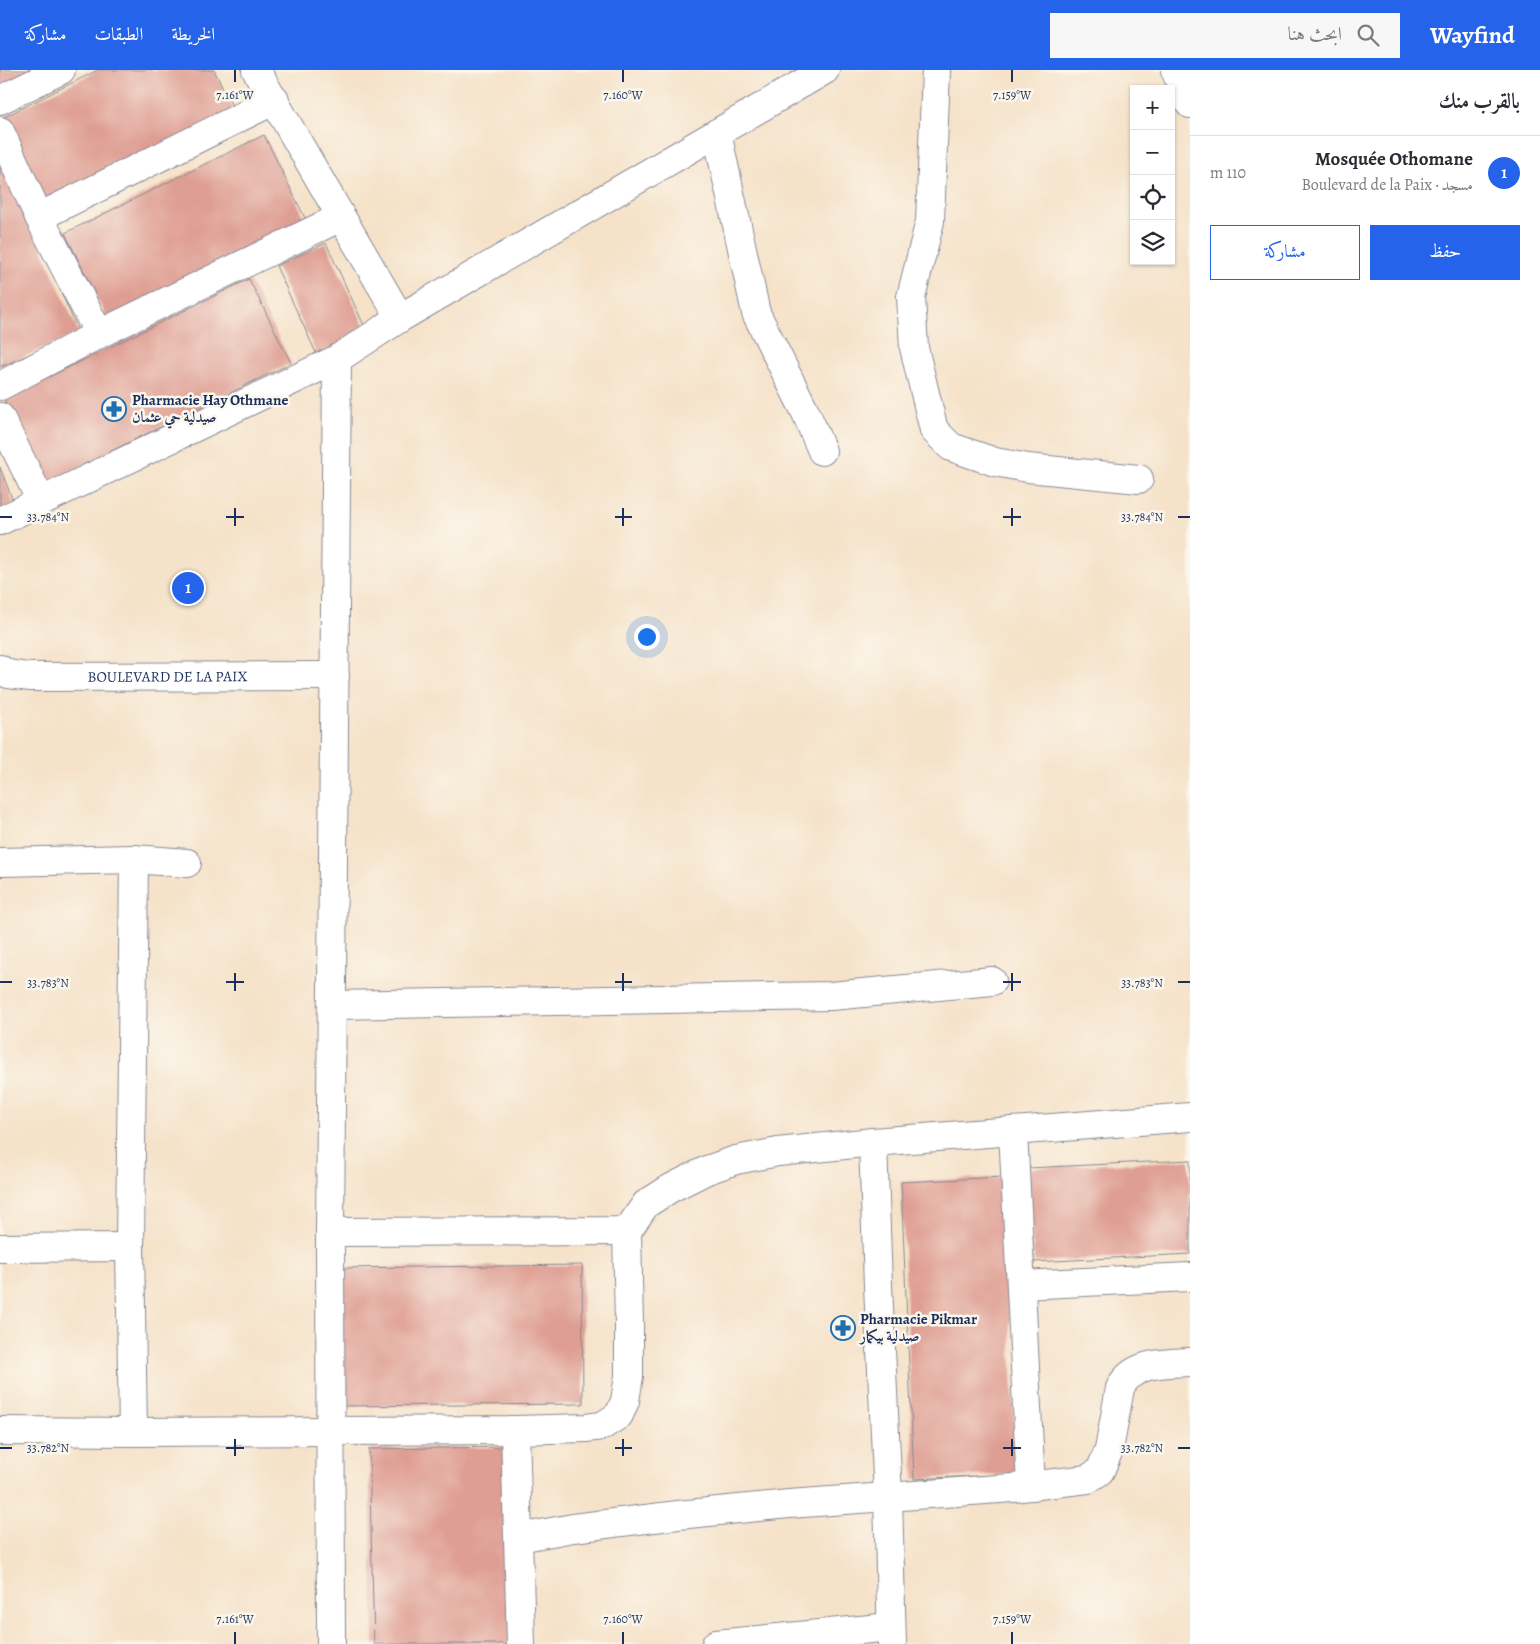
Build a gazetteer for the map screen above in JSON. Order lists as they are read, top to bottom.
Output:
{
  "streets": {
    "street": ["BOULEVARD DE LA PAIX"]
  },
  "places": {
    "pharmacy": ["Pharmacie Hay Othmane صيدلية حي عثمان", "Pharmacie Pikmar صيدلية بيكمار"]
  },
  "page": {
    "header": "Wayfind",
    "search": "ابحث هنا",
    "nav": ["الخريطة", "الطبقات", "مشاركة"],
    "heading": "بالقرب منك",
    "map_buttons": ["+", "−"],
    "list": [
      {
        "mark": "1",
        "name": "Mosquée Othomane",
        "note": "مسجد · Boulevard de la Paix",
        "value": "110 m"
      }
    ],
    "buttons": ["حفظ", "مشاركة"],
    "pins": "1"
  },
  "coordinates": [
    "7.161°W",
    "7.160°W",
    "7.159°W",
    "33.784°N",
    "33.783°N",
    "33.782°N"
  ]
}
